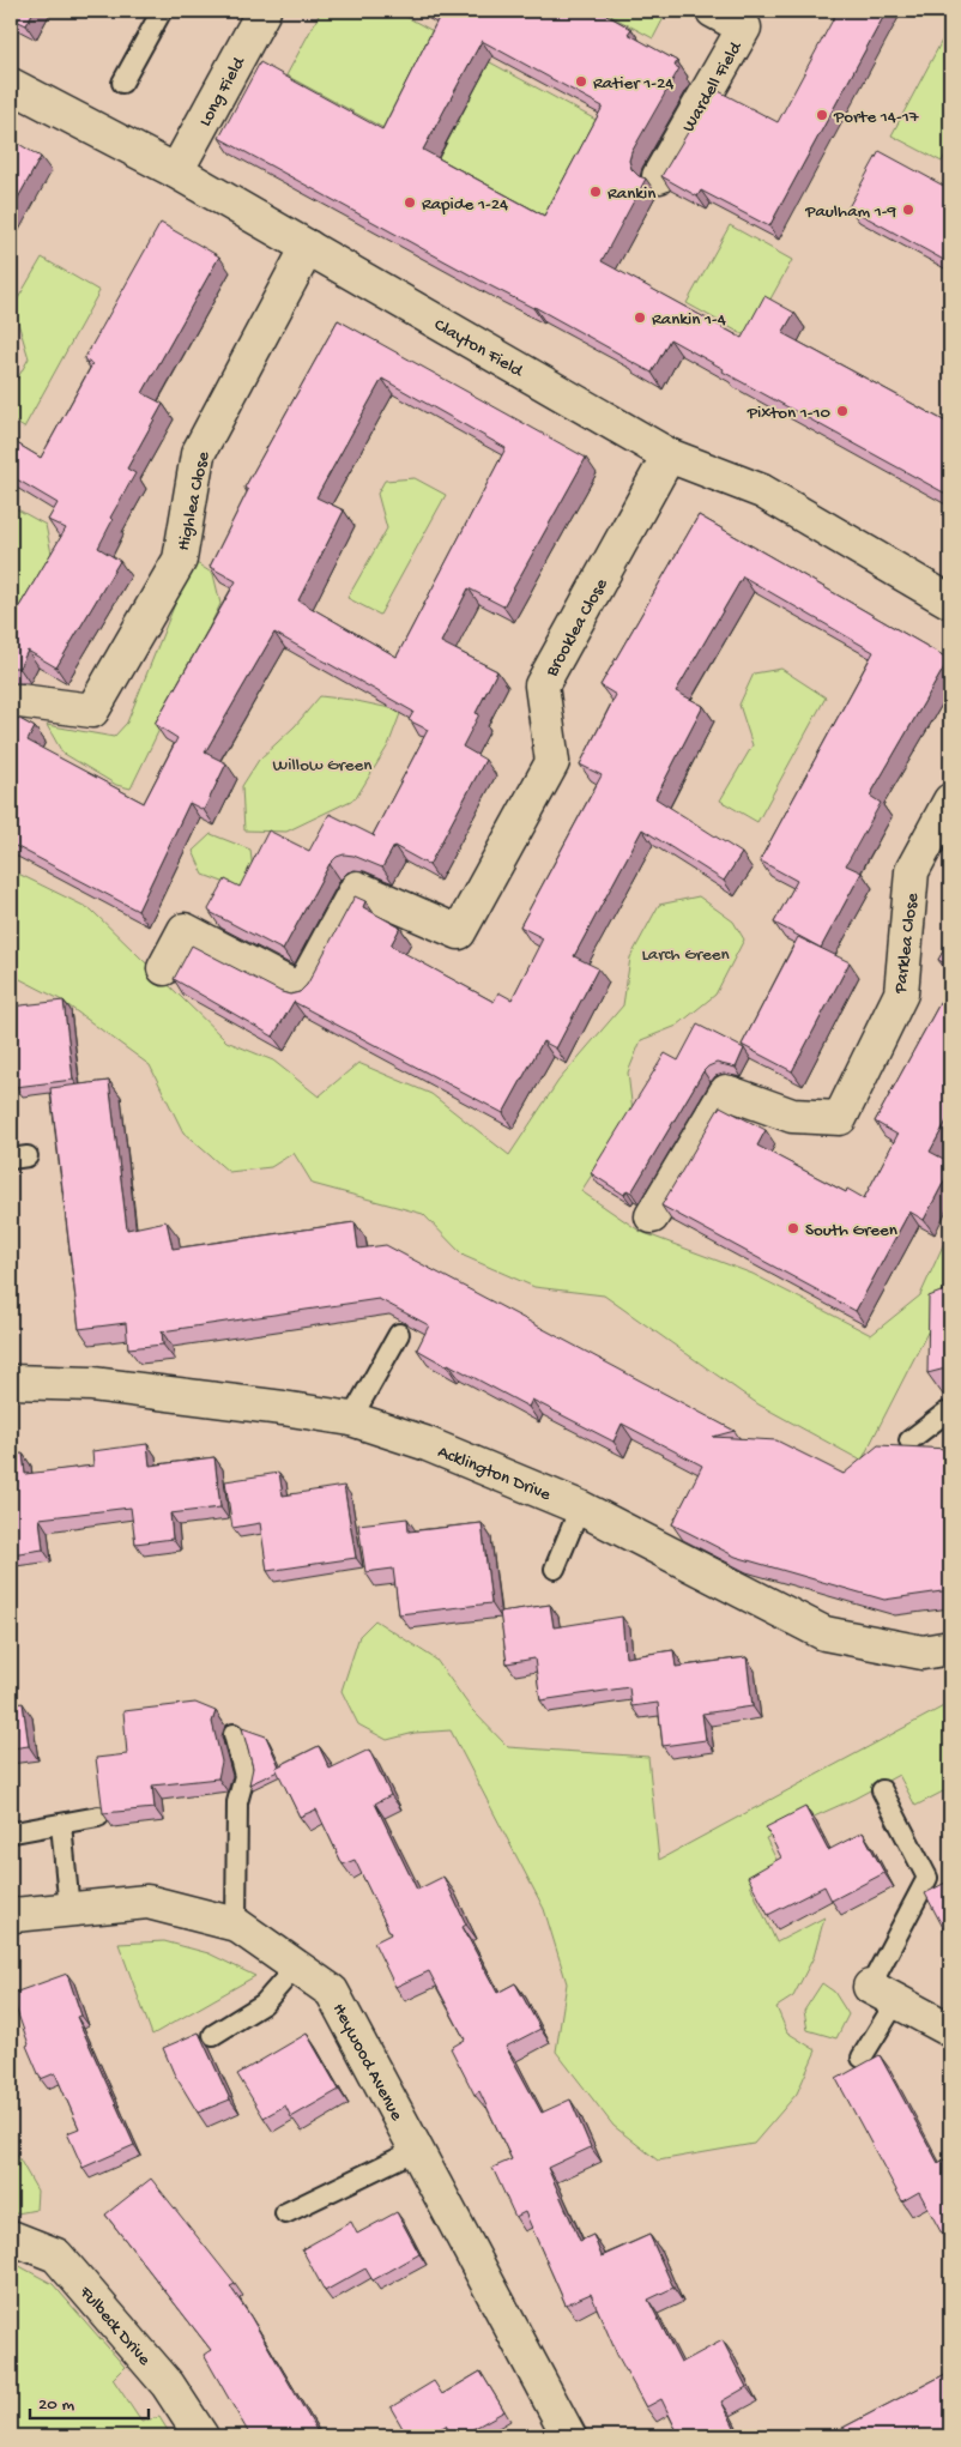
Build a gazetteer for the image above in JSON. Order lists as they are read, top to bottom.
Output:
{
  "streets": {
    "street": [
      "Wardell Field",
      "Long Field",
      "Clayton Field",
      "Highlea Close",
      "Brooklea Close",
      "Parklea Close",
      "Acklington Drive",
      "Heywood Avenue",
      "Fulbeck Drive"
    ]
  },
  "crossings": [
    ["Long Field", "Clayton Field"],
    ["Clayton Field", "Highlea Close"],
    ["Clayton Field", "Brooklea Close"]
  ],
  "parks": ["Willow Green", "Larch Green"],
  "places": [
    "Ratier 1-24",
    "Porte 14-17",
    "Rankin",
    "Rapide 1-24",
    "Paulham 1-9",
    "Rankin 1-4",
    "Pixton 1-10",
    "South Green"
  ],
  "scale_bar": "20 m"
}
